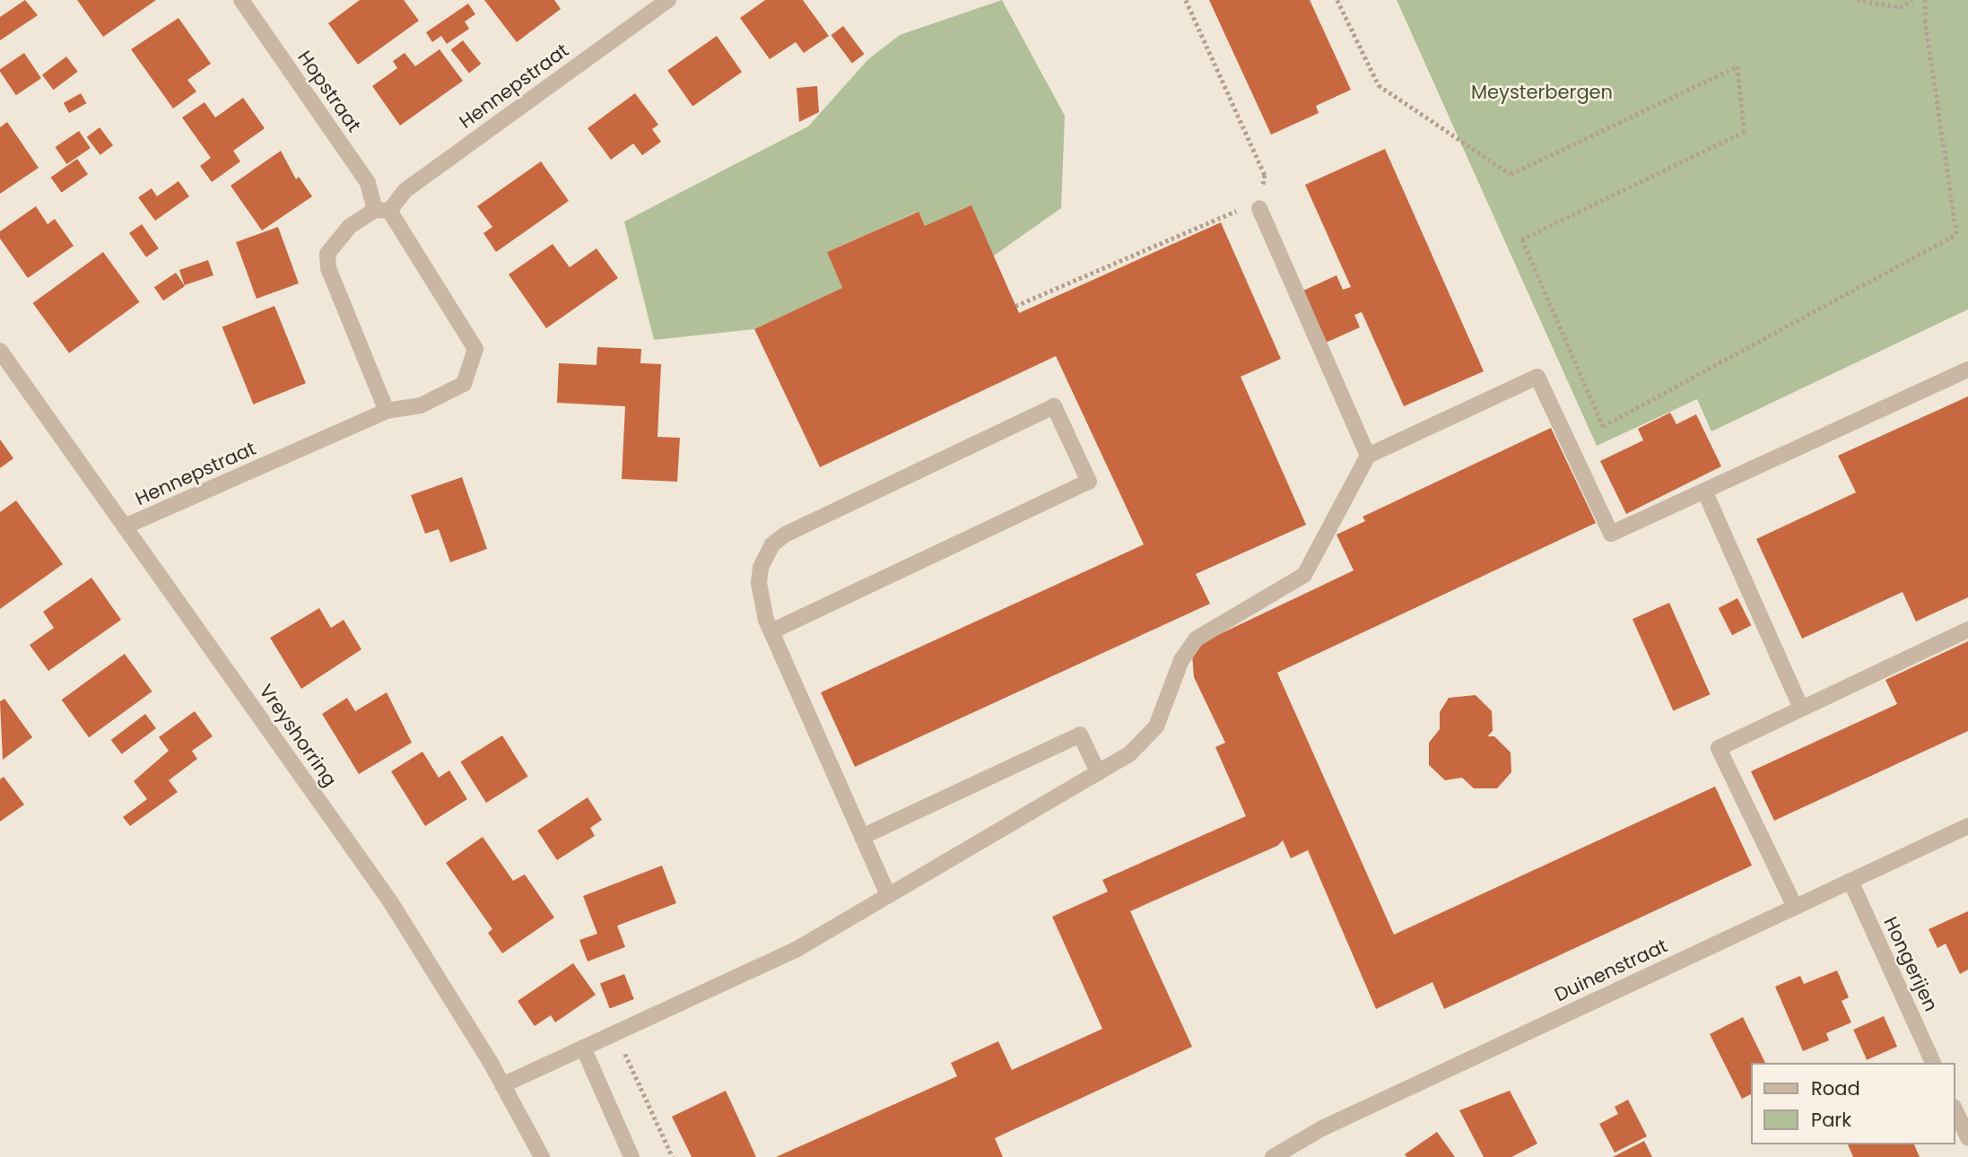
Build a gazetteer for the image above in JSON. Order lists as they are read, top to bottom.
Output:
{
  "streets": {
    "street": [
      "Hennepstraat",
      "Hopstraat",
      "Vreyshorring",
      "Hongerijen",
      "Duinenstraat"
    ]
  },
  "crossings": [
    ["Hennepstraat", "Hopstraat"],
    ["Hennepstraat", "Vreyshorring"],
    ["Hongerijen", "Duinenstraat"]
  ],
  "parks": ["Meysterbergen"],
  "legend": ["Road", "Park"]
}
